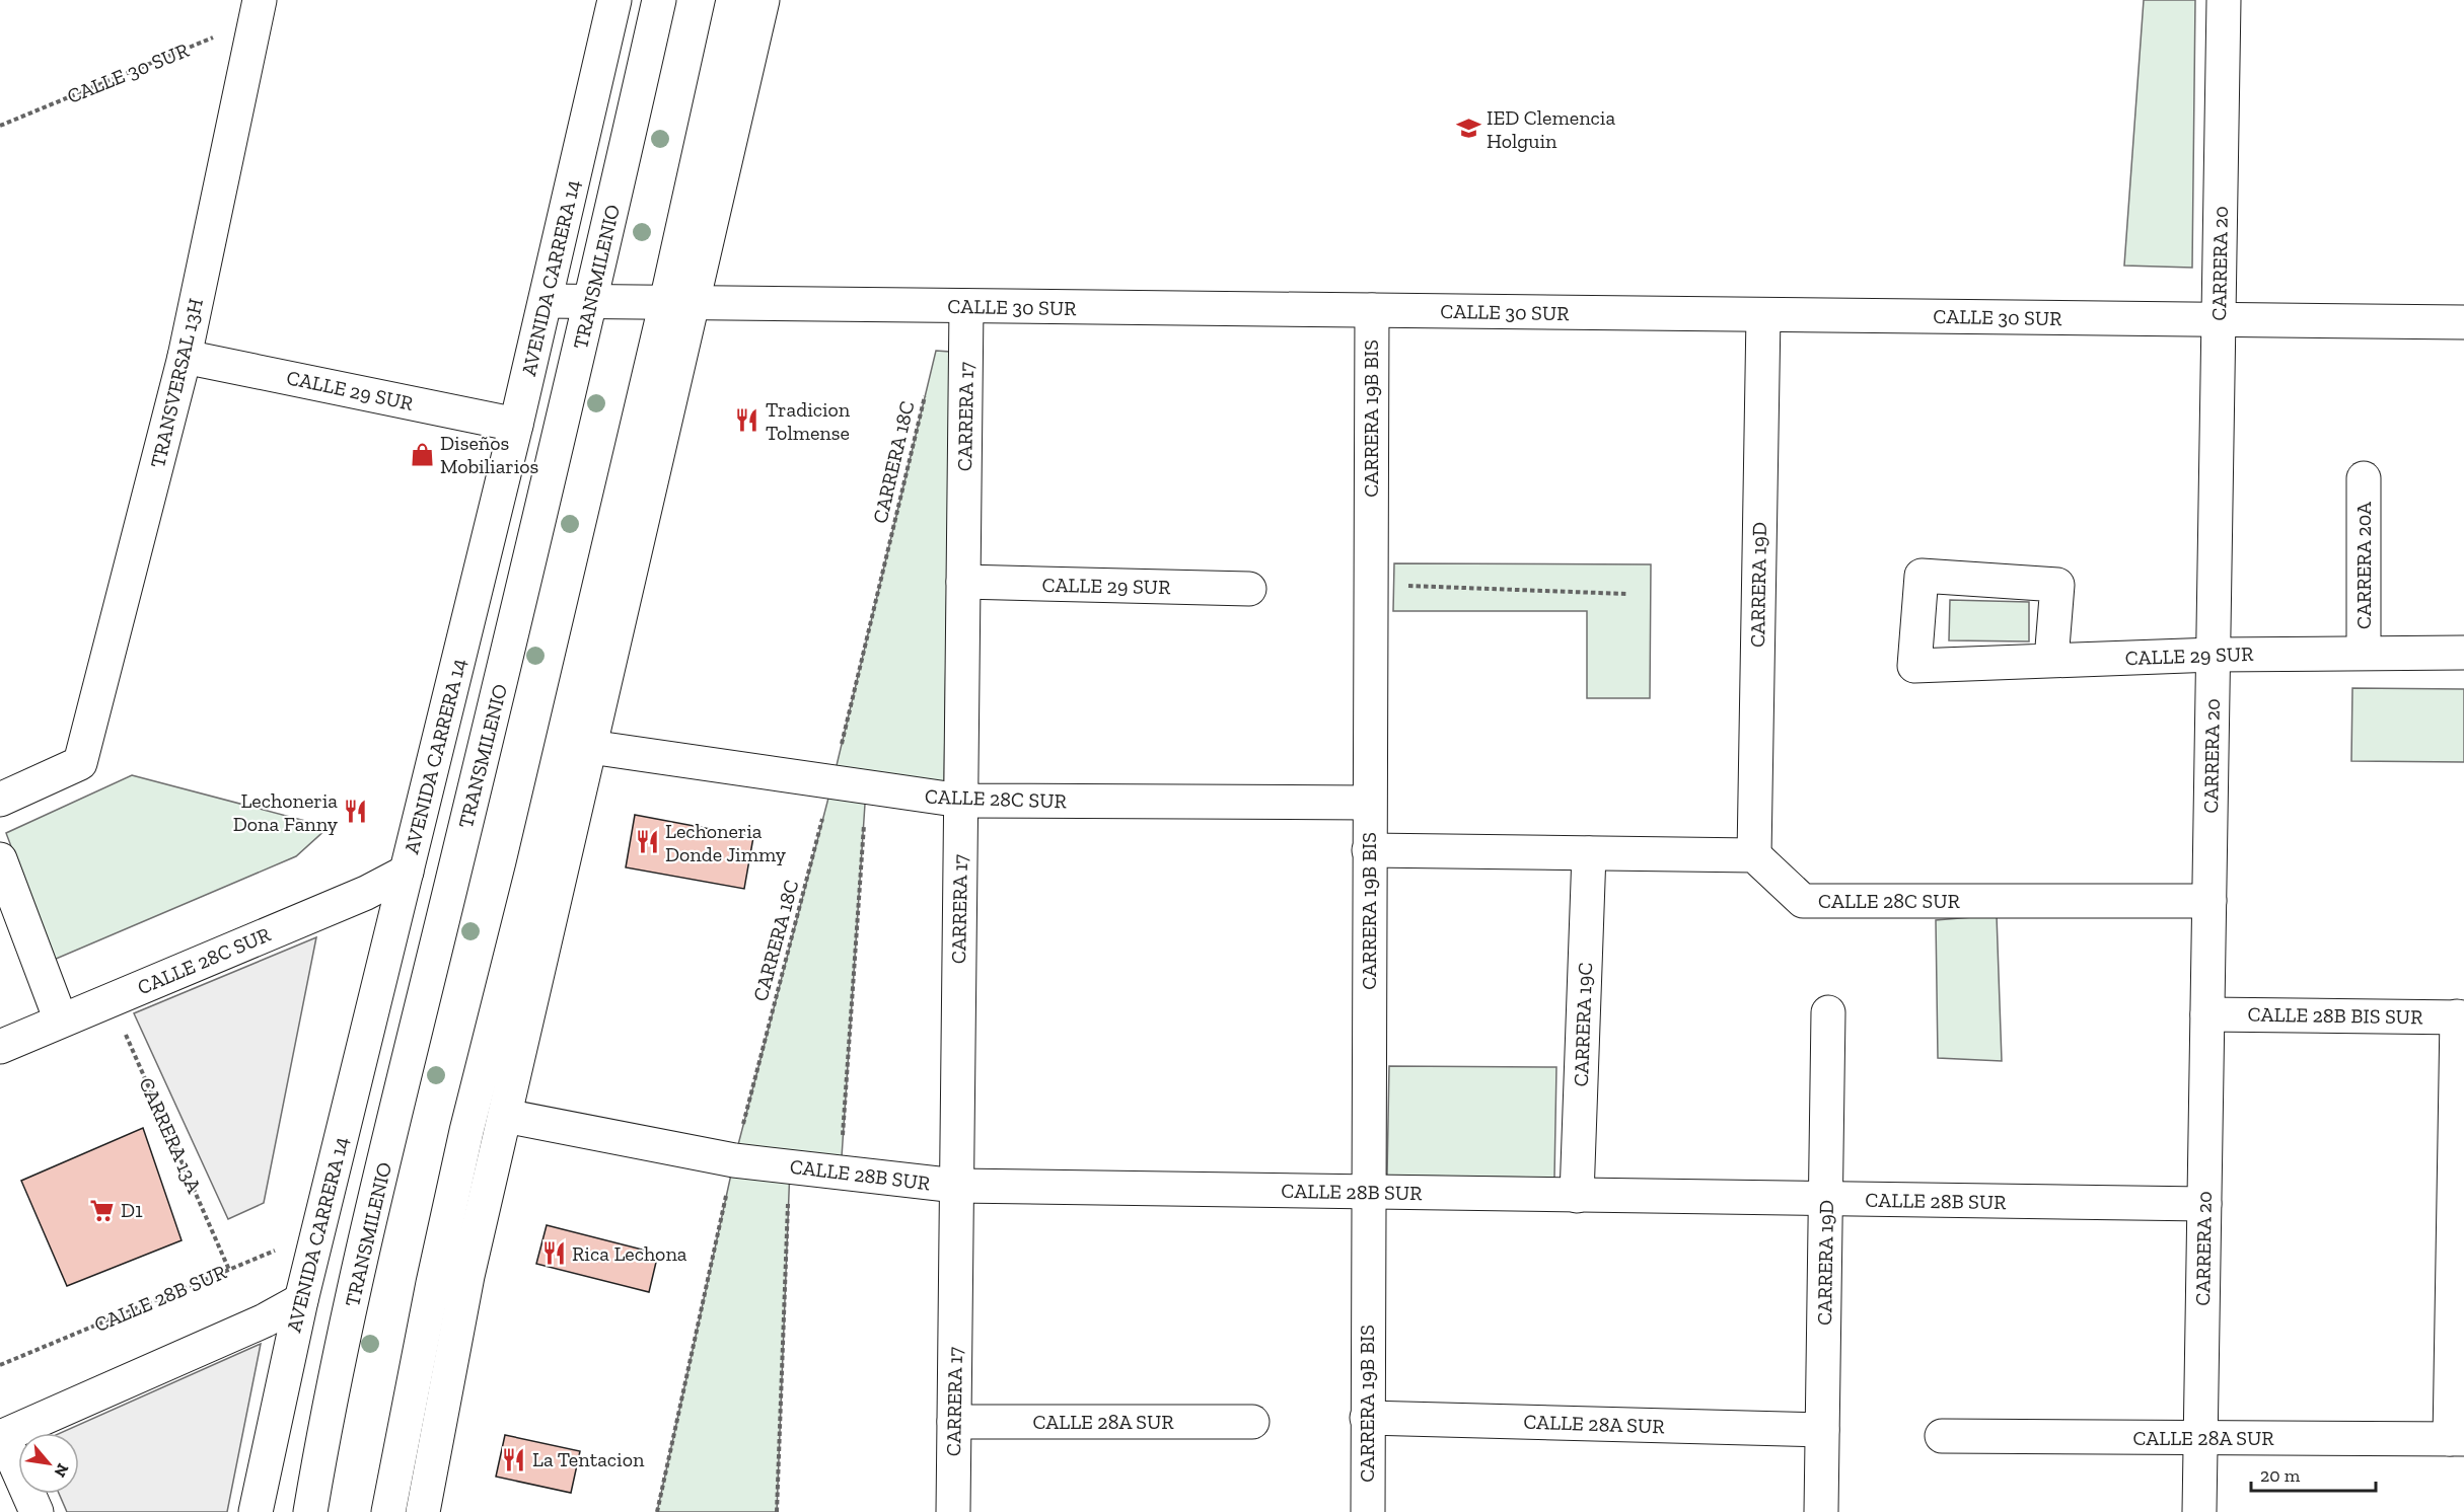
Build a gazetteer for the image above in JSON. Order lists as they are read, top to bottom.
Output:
{
  "streets": {
    "street": [
      "CALLE 30 SUR",
      "CARRERA 20",
      "TRANSMILENIO",
      "AVENIDA CARRERA 14",
      "TRANSVERSAL 13H",
      "CALLE 29 SUR",
      "CARRERA 17",
      "CARRERA 19B BIS",
      "CARRERA 20A",
      "CARRERA 19D",
      "CALLE 28C SUR",
      "CALLE 28B BIS SUR",
      "CARRERA 19C",
      "CALLE 28B SUR",
      "CALLE 28A SUR"
    ],
    "path": ["CARRERA 18C", "CARRERA 13A"]
  },
  "crossings": [
    ["CALLE 30 SUR", "CARRERA 20"],
    ["CALLE 30 SUR", "TRANSMILENIO"],
    ["CALLE 30 SUR", "AVENIDA CARRERA 14"],
    ["CALLE 30 SUR", "TRANSVERSAL 13H"],
    ["CALLE 30 SUR", "CARRERA 17"],
    ["CALLE 30 SUR", "CARRERA 19B BIS"],
    ["CALLE 30 SUR", "CARRERA 19D"],
    ["CARRERA 20", "CALLE 29 SUR"],
    ["CARRERA 20", "CALLE 28C SUR"],
    ["CARRERA 20", "CALLE 28B BIS SUR"],
    ["CARRERA 20", "CALLE 28B SUR"],
    ["CARRERA 20", "CALLE 28A SUR"],
    ["AVENIDA CARRERA 14", "CALLE 29 SUR"],
    ["AVENIDA CARRERA 14", "CALLE 28C SUR"],
    ["AVENIDA CARRERA 14", "CALLE 28B SUR"],
    ["TRANSVERSAL 13H", "CALLE 29 SUR"],
    ["CALLE 29 SUR", "CARRERA 17"],
    ["CALLE 29 SUR", "CARRERA 20A"],
    ["CARRERA 17", "CALLE 28C SUR"],
    ["CARRERA 17", "CALLE 28B SUR"],
    ["CARRERA 17", "CALLE 28A SUR"],
    ["CARRERA 19B BIS", "CALLE 28C SUR"],
    ["CARRERA 19B BIS", "CALLE 28B SUR"],
    ["CARRERA 19B BIS", "CALLE 28A SUR"],
    ["CARRERA 18C", "CALLE 28C SUR"],
    ["CARRERA 18C", "CALLE 28B SUR"],
    ["CARRERA 19D", "CALLE 28C SUR"],
    ["CARRERA 19D", "CALLE 28B SUR"],
    ["CARRERA 19D", "CALLE 28A SUR"],
    ["CALLE 28C SUR", "CARRERA 13A"],
    ["CARRERA 19C", "CALLE 28B SUR"],
    ["CARRERA 13A", "CALLE 28B SUR"]
  ],
  "places": {
    "school or university": ["IED Clemencia Holguin"],
    "restaurant": [
      "Tradicion Tolmense",
      "Lechoneria Dona Fanny",
      "Lechoneria Donde Jimmy",
      "Rica Lechona",
      "La Tentacion"
    ],
    "shop": ["Diseños Mobiliarios"],
    "supermarket": ["D1"]
  },
  "scale_bar": "20 m",
  "north": "bottom right"
}
